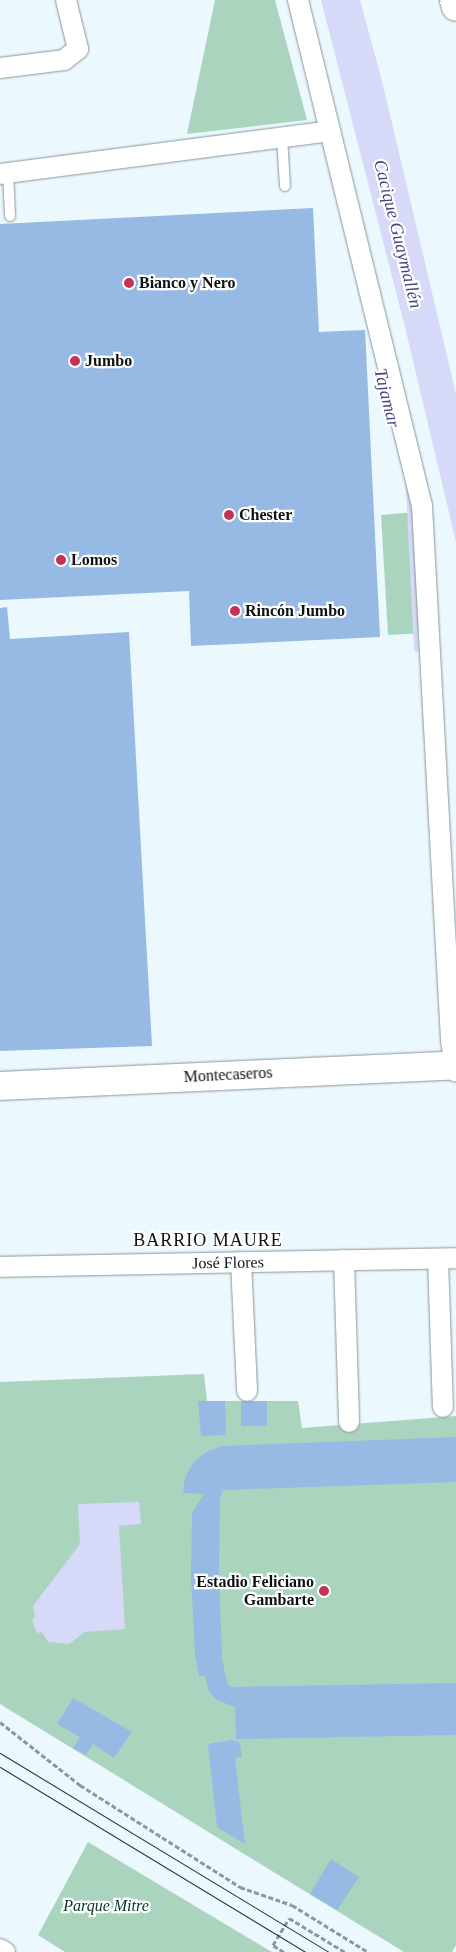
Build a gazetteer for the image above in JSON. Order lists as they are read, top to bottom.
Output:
{
  "streets": {
    "main road": ["Montecaseros"],
    "street": ["José Flores"]
  },
  "districts": ["BARRIO MAURE"],
  "water": ["Cacique Guaymallén", "Tajamar"],
  "parks": ["Parque Mitre"],
  "places": [
    "Bianco y Nero",
    "Jumbo",
    "Chester",
    "Lomos",
    "Rincón Jumbo",
    "Estadio Feliciano Gambarte"
  ]
}
